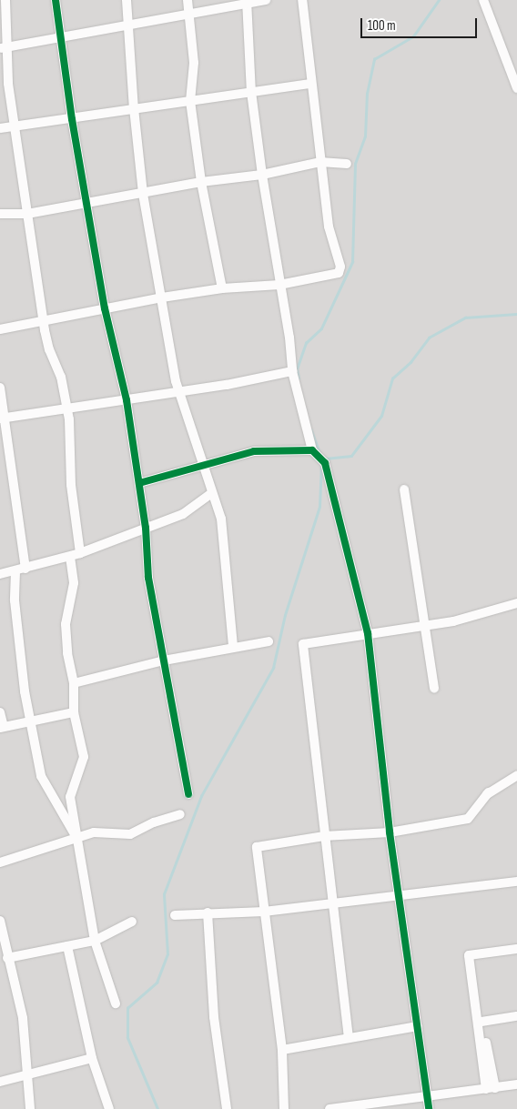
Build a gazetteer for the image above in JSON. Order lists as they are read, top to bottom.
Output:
{
  "scale_bar": "100 m"
}
